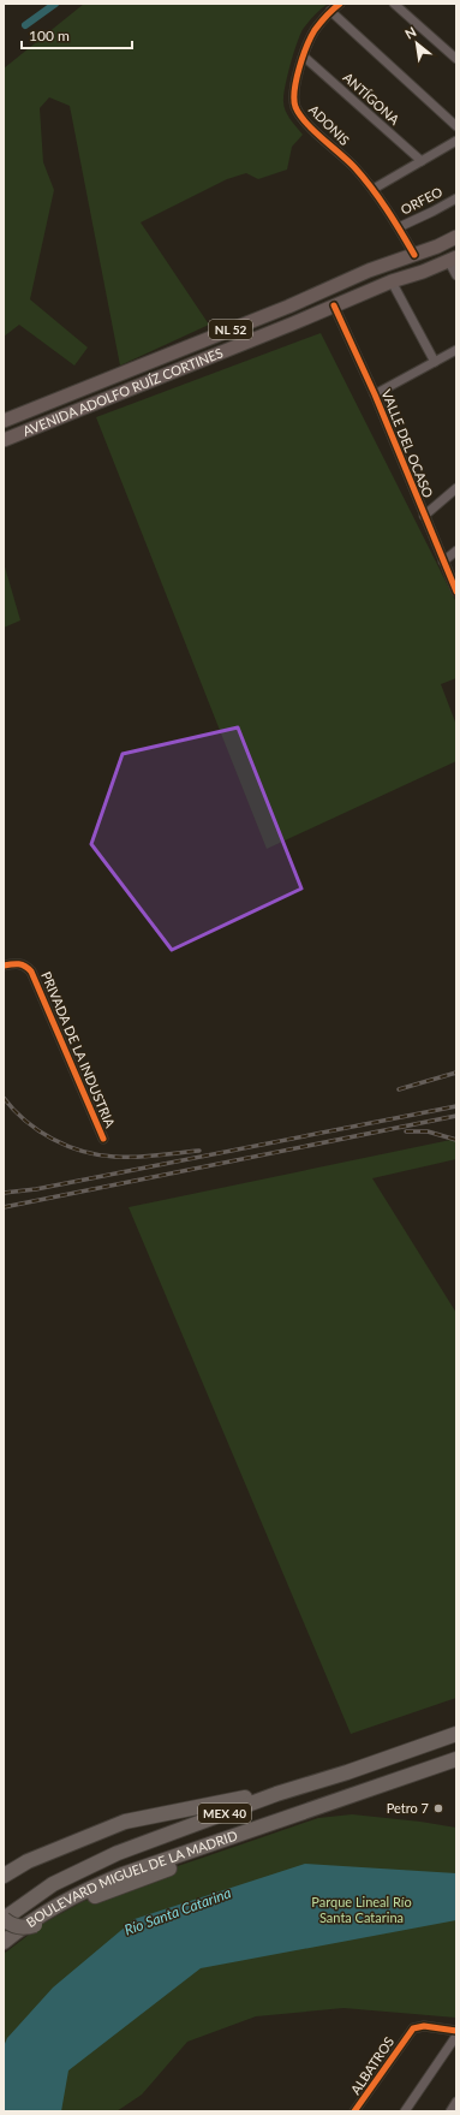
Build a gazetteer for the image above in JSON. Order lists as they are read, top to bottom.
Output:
{
  "streets": {
    "highway": ["MEX 40", "BOULEVARD MIGUEL DE LA MADRID"],
    "main road": ["NL 52", "AVENIDA ADOLFO RUÍZ CORTINES"],
    "street": [
      "ANTÍGONA",
      "ADONIS",
      "ORFEO",
      "VALLE DEL OCASO",
      "PRIVADA DE LA INDUSTRIA",
      "ALBATROS"
    ]
  },
  "crossings": [
    ["ANTÍGONA", "ADONIS"],
    ["ADONIS", "ORFEO"],
    ["ADONIS", "AVENIDA ADOLFO RUÍZ CORTINES"],
    ["AVENIDA ADOLFO RUÍZ CORTINES", "VALLE DEL OCASO"]
  ],
  "water": ["Río Santa Catarina"],
  "parks": ["Parque Lineal Río Santa Catarina"],
  "places": ["Petro 7"],
  "scale_bar": "100 m",
  "north": "top left"
}
